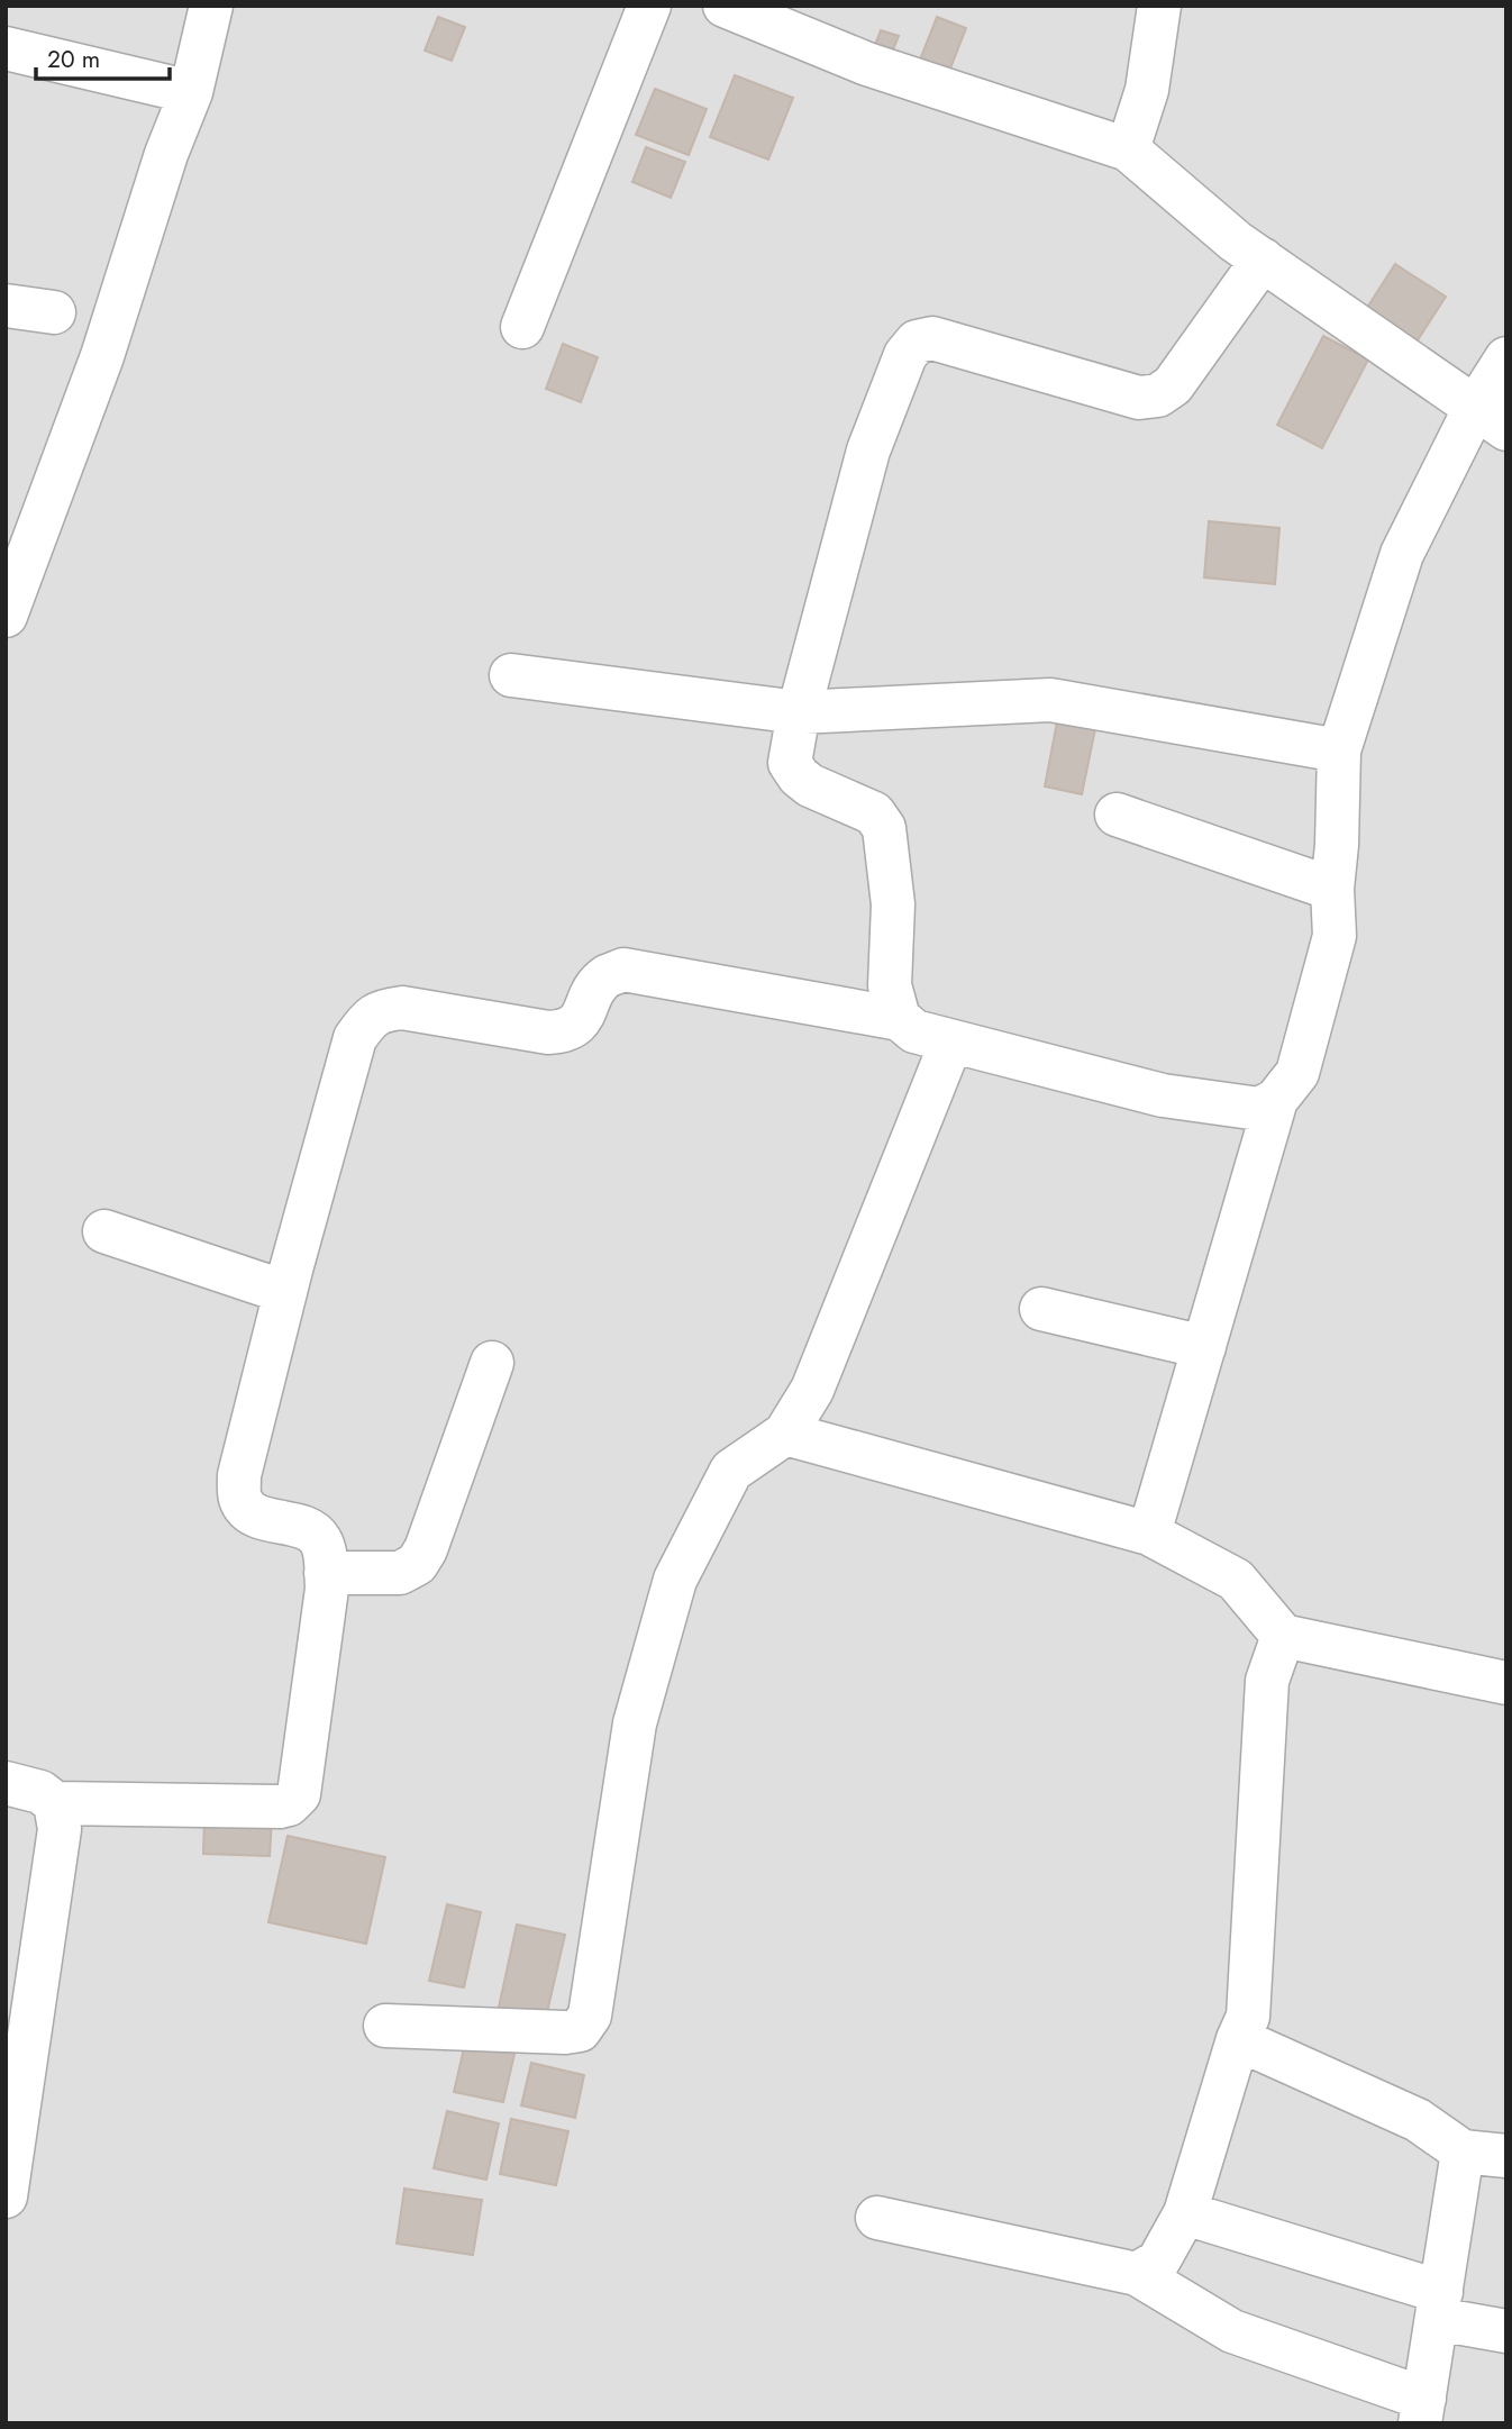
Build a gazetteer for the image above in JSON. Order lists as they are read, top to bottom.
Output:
{
  "scale_bar": "20 m"
}
